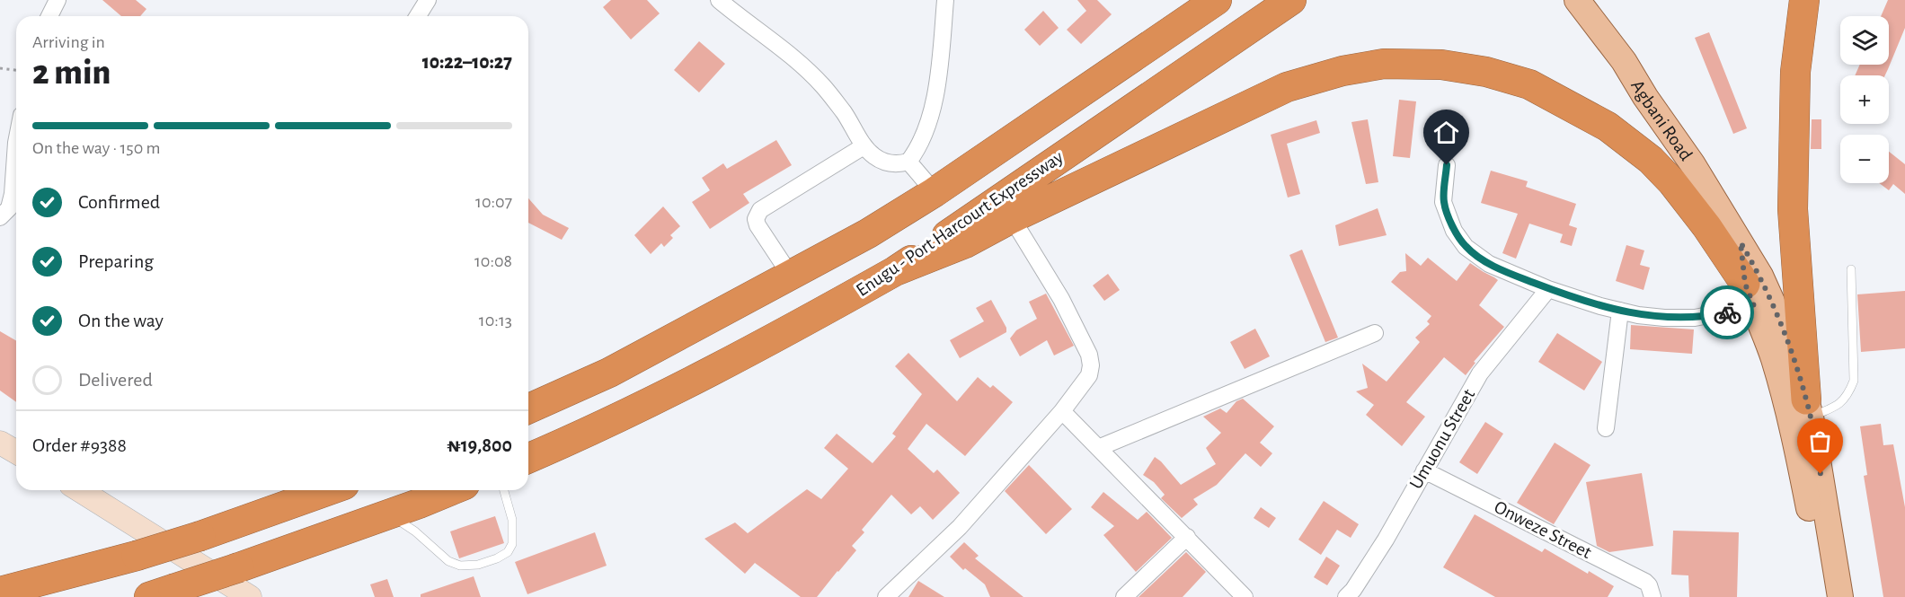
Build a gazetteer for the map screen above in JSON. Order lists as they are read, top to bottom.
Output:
{
  "streets": {
    "highway": ["Enugu - Port Harcourt Expressway"],
    "main road": ["Agbani Road"],
    "street": ["Umuonu Street", "Onweze Street"]
  },
  "crossings": [
    ["Umuonu Street", "Onweze Street"]
  ],
  "page": {
    "map_buttons": ["+", "−"],
    "heading": ["2 min", "Arriving in", "10:22–10:27"],
    "panel": ["Order #9388", "₦19,800"],
    "bar": "On the way · 150 m",
    "list": [
      ["Confirmed", "10:07"],
      ["Preparing", "10:08"],
      ["On the way", "10:13"],
      "Delivered"
    ]
  }
}
